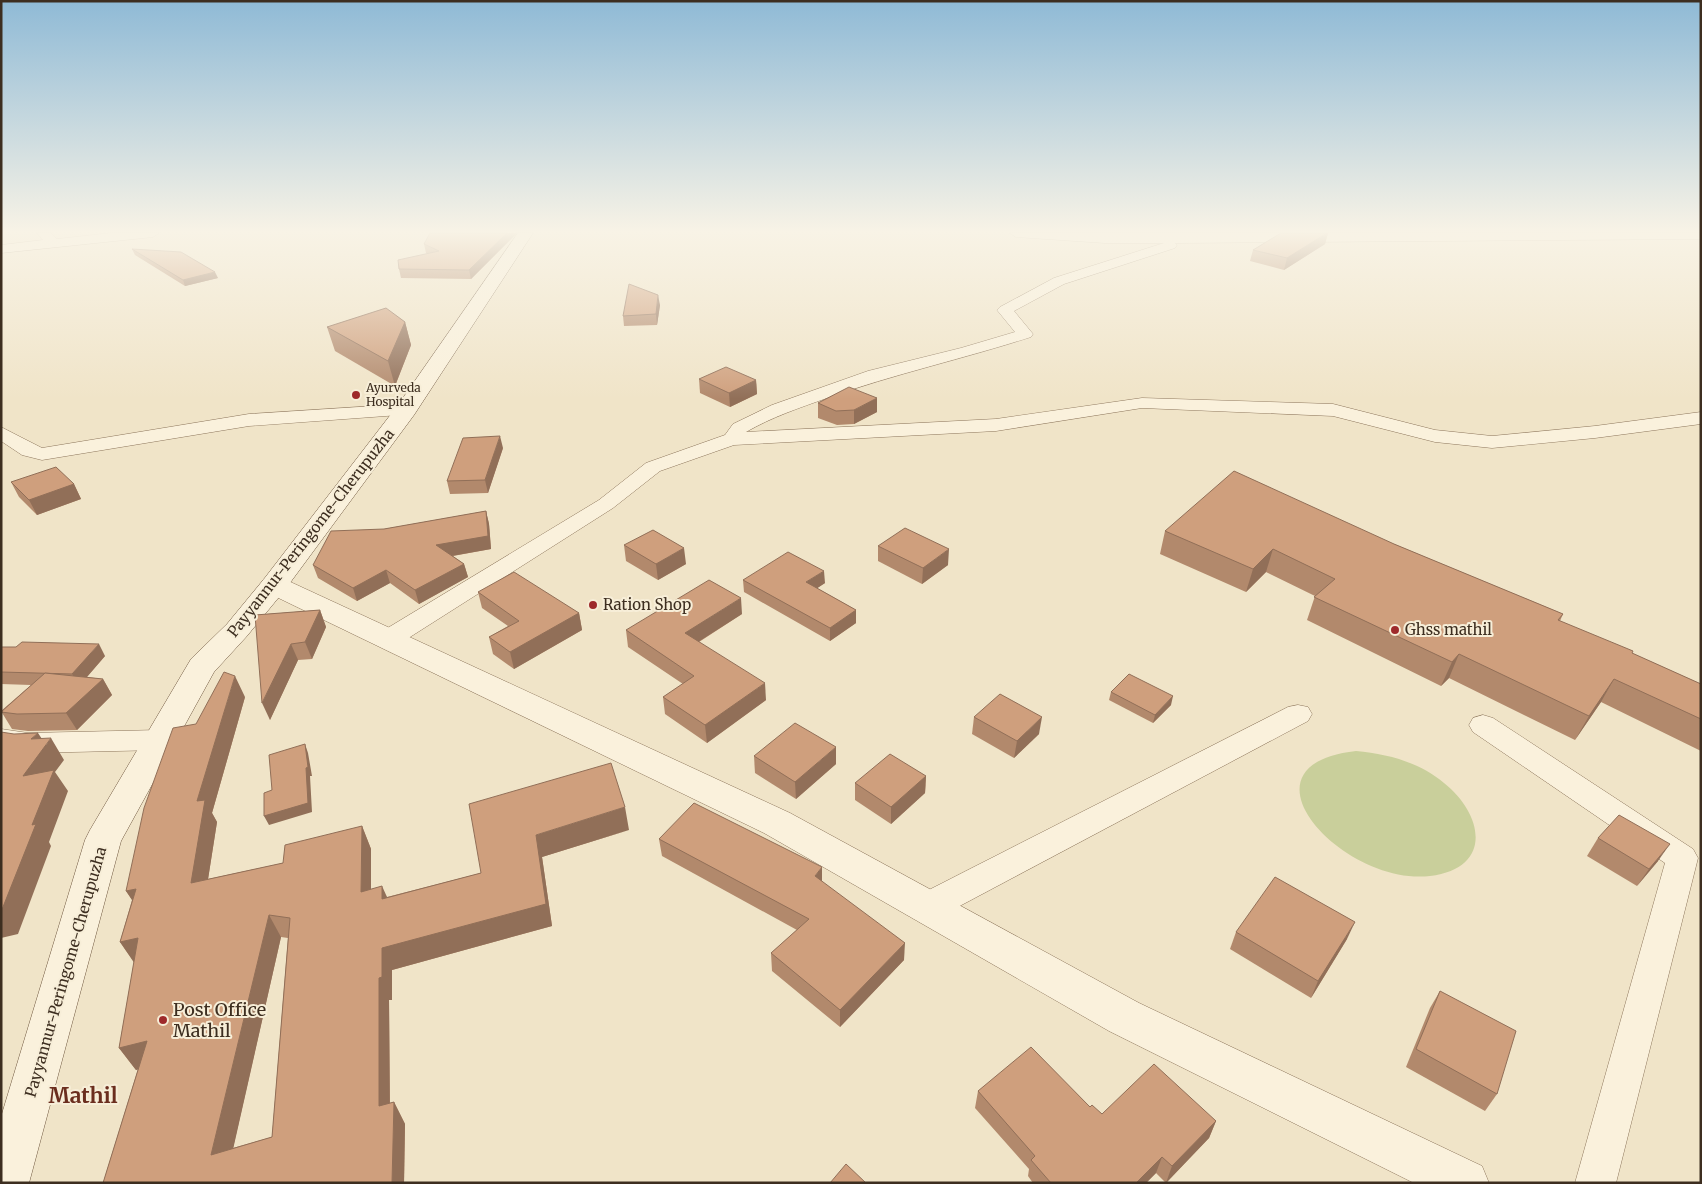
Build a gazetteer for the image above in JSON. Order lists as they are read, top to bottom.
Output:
{
  "streets": {
    "main road": ["Payyannur-Peringome-Cherupuzha"]
  },
  "districts": ["Mathil"],
  "places": [
    "Ayurveda Hospital",
    "Ration Shop",
    "Ghss mathil",
    "Post Office Mathil"
  ]
}
